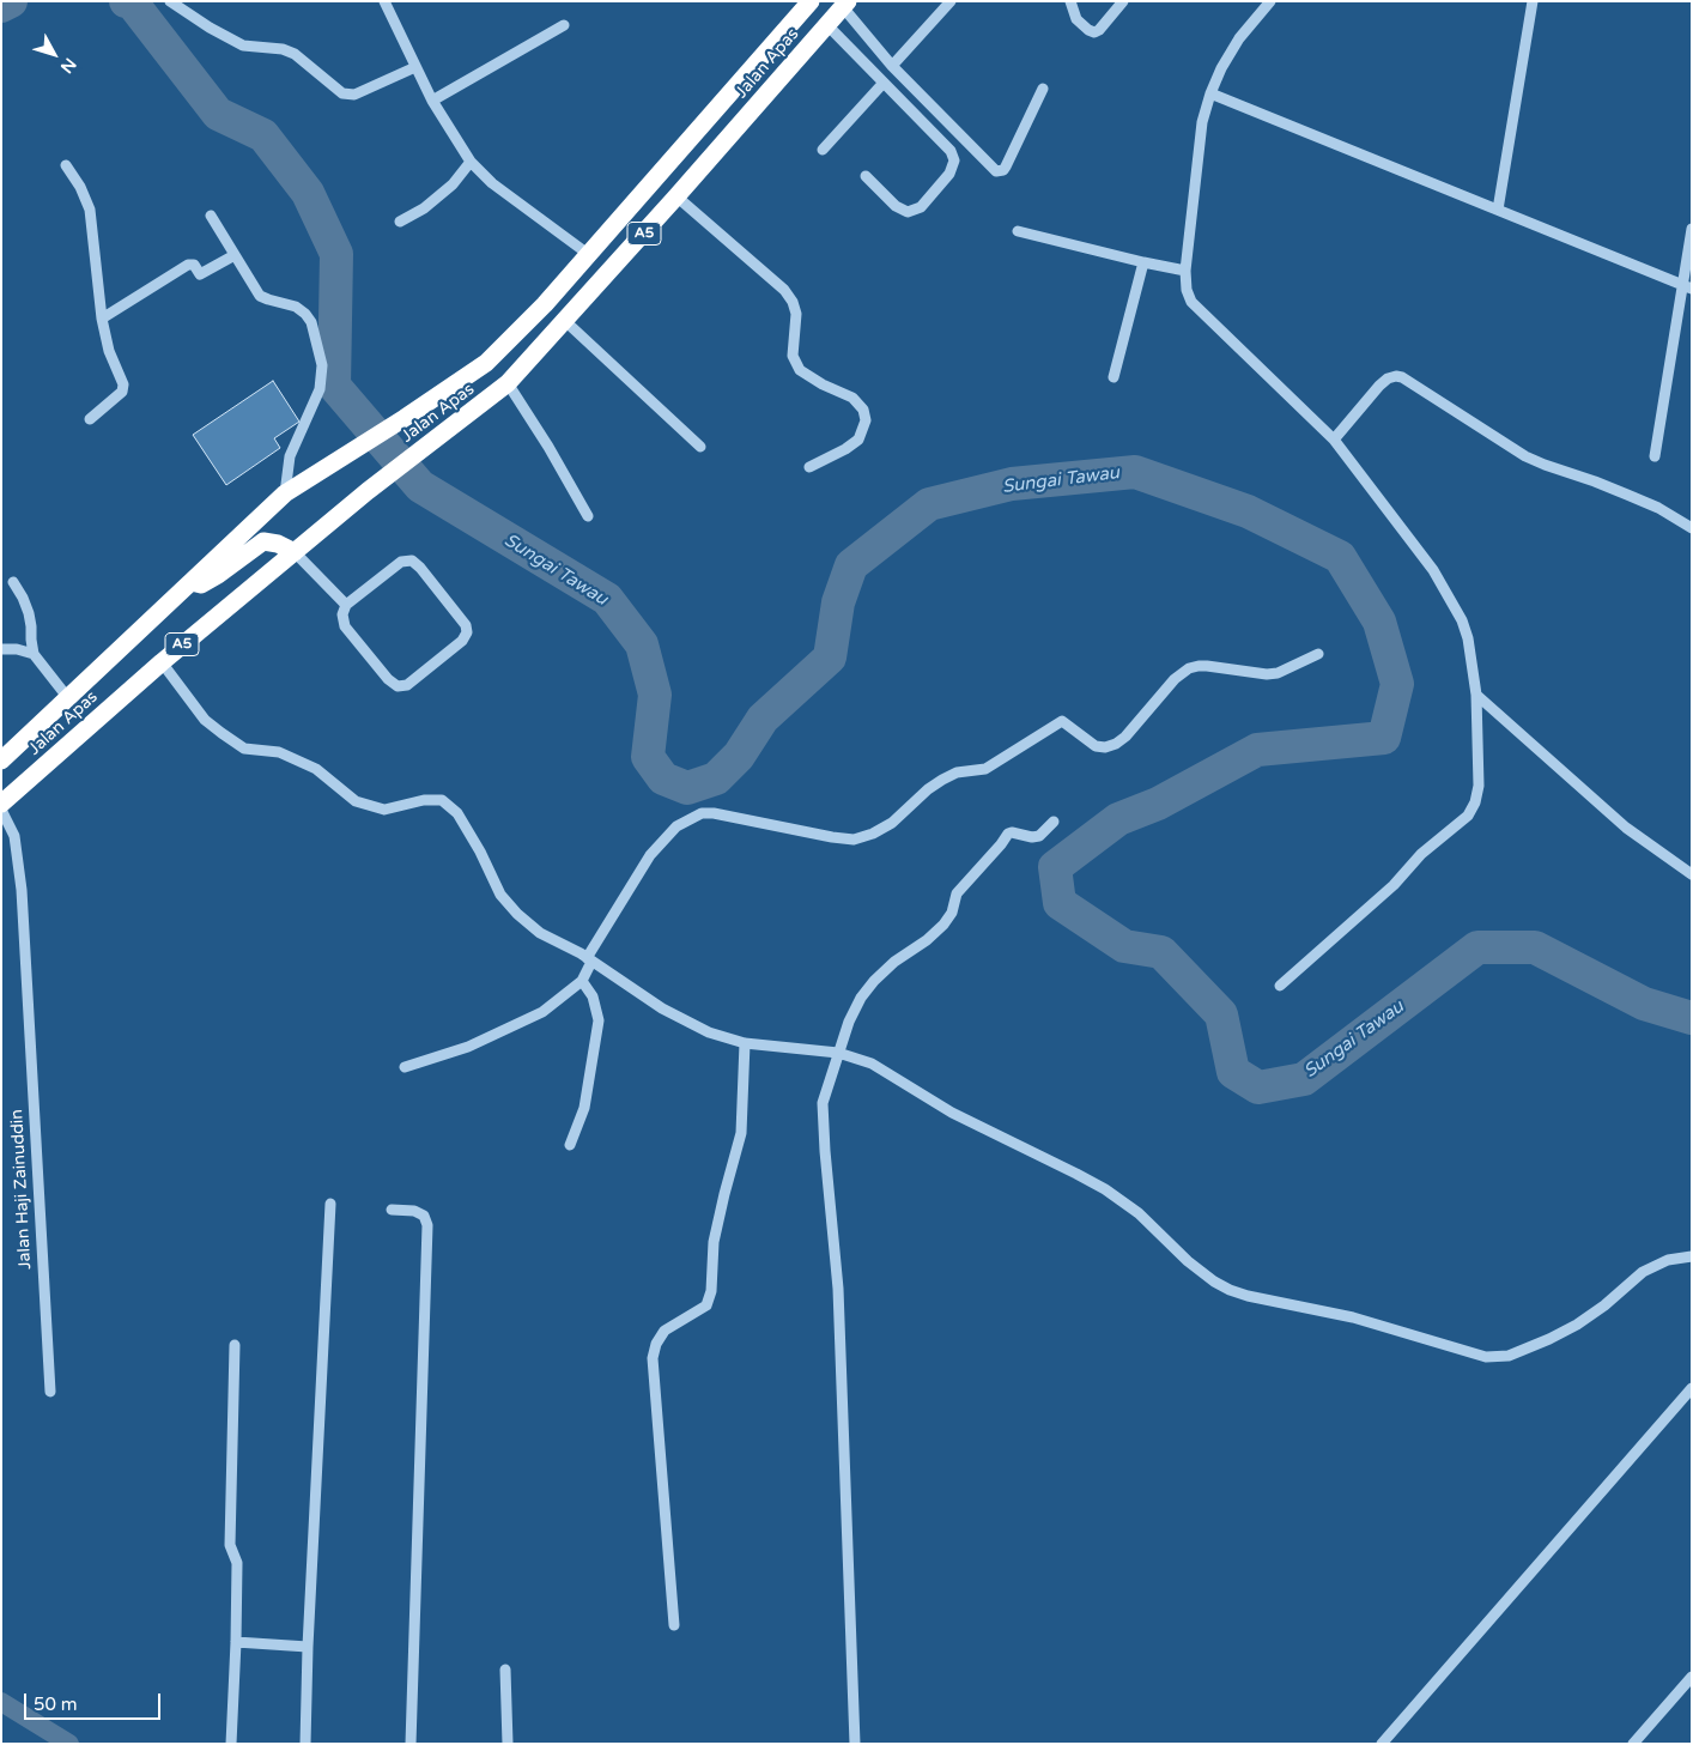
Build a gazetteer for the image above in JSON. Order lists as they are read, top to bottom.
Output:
{
  "streets": {
    "highway": ["Jalan Apas", "A5"],
    "street": ["Jalan Haji Zainuddin"]
  },
  "water": ["Sungai Tawau"],
  "scale_bar": "50 m",
  "north": "bottom right"
}
